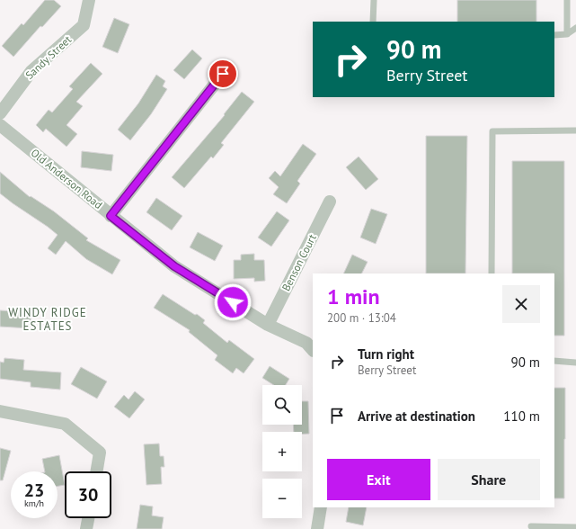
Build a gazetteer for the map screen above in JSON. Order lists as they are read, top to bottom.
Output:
{
  "streets": {
    "street": ["Sandy Street", "Old Anderson Road", "Benson Court"]
  },
  "crossings": [
    ["Old Anderson Road", "Benson Court"]
  ],
  "districts": ["WINDY RIDGE ESTATES"],
  "page": {
    "turn": ["90 m", "Berry Street"],
    "heading": ["1 min", "200 m · 13:04"],
    "list": [
      {
        "name": "Turn right",
        "note": "Berry Street",
        "value": "90 m"
      },
      {
        "name": "Arrive at destination",
        "value": "110 m"
      }
    ],
    "map_buttons": ["+", "−"],
    "buttons": ["Exit", "Share"],
    "speed": "23 km/h",
    "limit": "30"
  }
}
